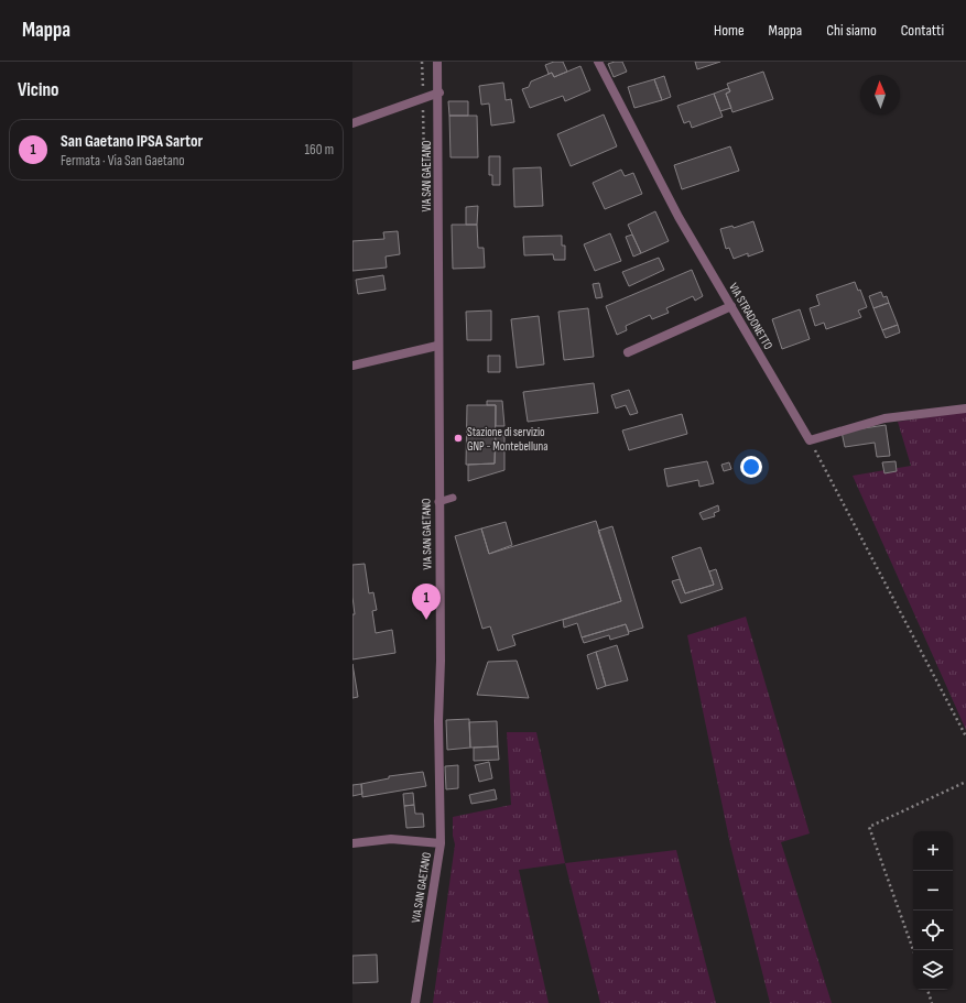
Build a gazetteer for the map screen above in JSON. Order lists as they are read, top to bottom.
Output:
{
  "streets": {
    "street": ["VIA SAN GAETANO", "VIA STRADONETTO"]
  },
  "places": ["Stazione di servizio GNP - Montebelluna"],
  "north": "top",
  "page": {
    "header": "Mappa",
    "nav": [
      "Home",
      "Mappa",
      "Chi siamo",
      "Contatti"
    ],
    "heading": "Vicino",
    "list": [
      {
        "mark": "1",
        "name": "San Gaetano IPSA Sartor",
        "note": "Fermata · Via San Gaetano",
        "value": "160 m"
      }
    ],
    "pins": "1",
    "map_buttons": ["+", "−"]
  }
}
